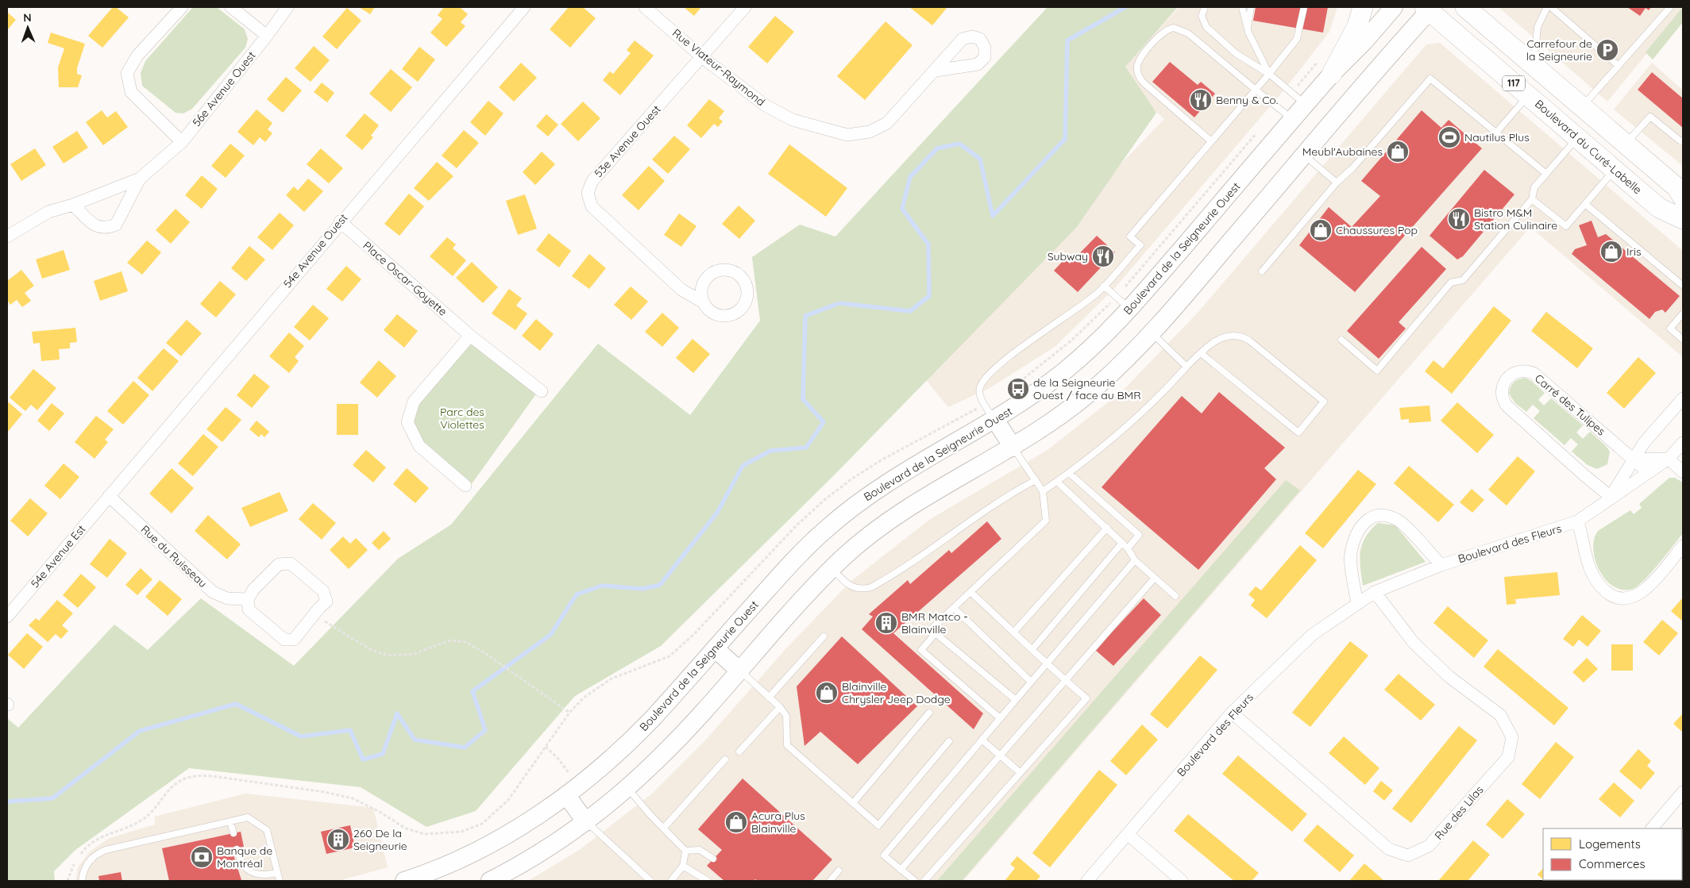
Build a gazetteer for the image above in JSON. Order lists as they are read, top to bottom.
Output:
{
  "streets": {
    "main road": ["117", "Boulevard du Curé-Labelle", "Boulevard de la Seigneurie Ouest"],
    "street": [
      "Rue Viateur-Raymond",
      "56e Avenue Ouest",
      "53e Avenue Ouest",
      "54e Avenue Ouest",
      "Place Oscar-Goyette",
      "Carré des Tulipes",
      "Boulevard des Fleurs",
      "54e Avenue Est",
      "Rue du Ruisseau",
      "Rue des Lilas"
    ]
  },
  "crossings": [
    ["Rue Viateur-Raymond", "53e Avenue Ouest"],
    ["54e Avenue Ouest", "Place Oscar-Goyette"],
    ["54e Avenue Ouest", "54e Avenue Est"],
    ["54e Avenue Ouest", "Rue du Ruisseau"],
    ["Carré des Tulipes", "Boulevard des Fleurs"],
    ["Boulevard des Fleurs", "Rue des Lilas"],
    ["54e Avenue Est", "Rue du Ruisseau"]
  ],
  "parks": ["Parc des Violettes"],
  "places": {
    "parking": ["Carrefour de la Seigneurie"],
    "restaurant": ["Benny & Co.", "Bistro M&M Station Culinaire", "Subway"],
    "sports": ["Nautilus Plus"],
    "shop": [
      "Meubl'Aubaines",
      "Chaussures Pop",
      "Iris",
      "Blainville Chrysler Jeep Dodge",
      "Acura Plus Blainville"
    ],
    "bus stop": ["de la Seigneurie Ouest / face au BMR"],
    "building": ["BMR Matco - Blainville", "260 De la Seigneurie"],
    "bank": ["Banque de Montréal"]
  },
  "legend": ["Logements", "Commerces"],
  "north": "top"
}
